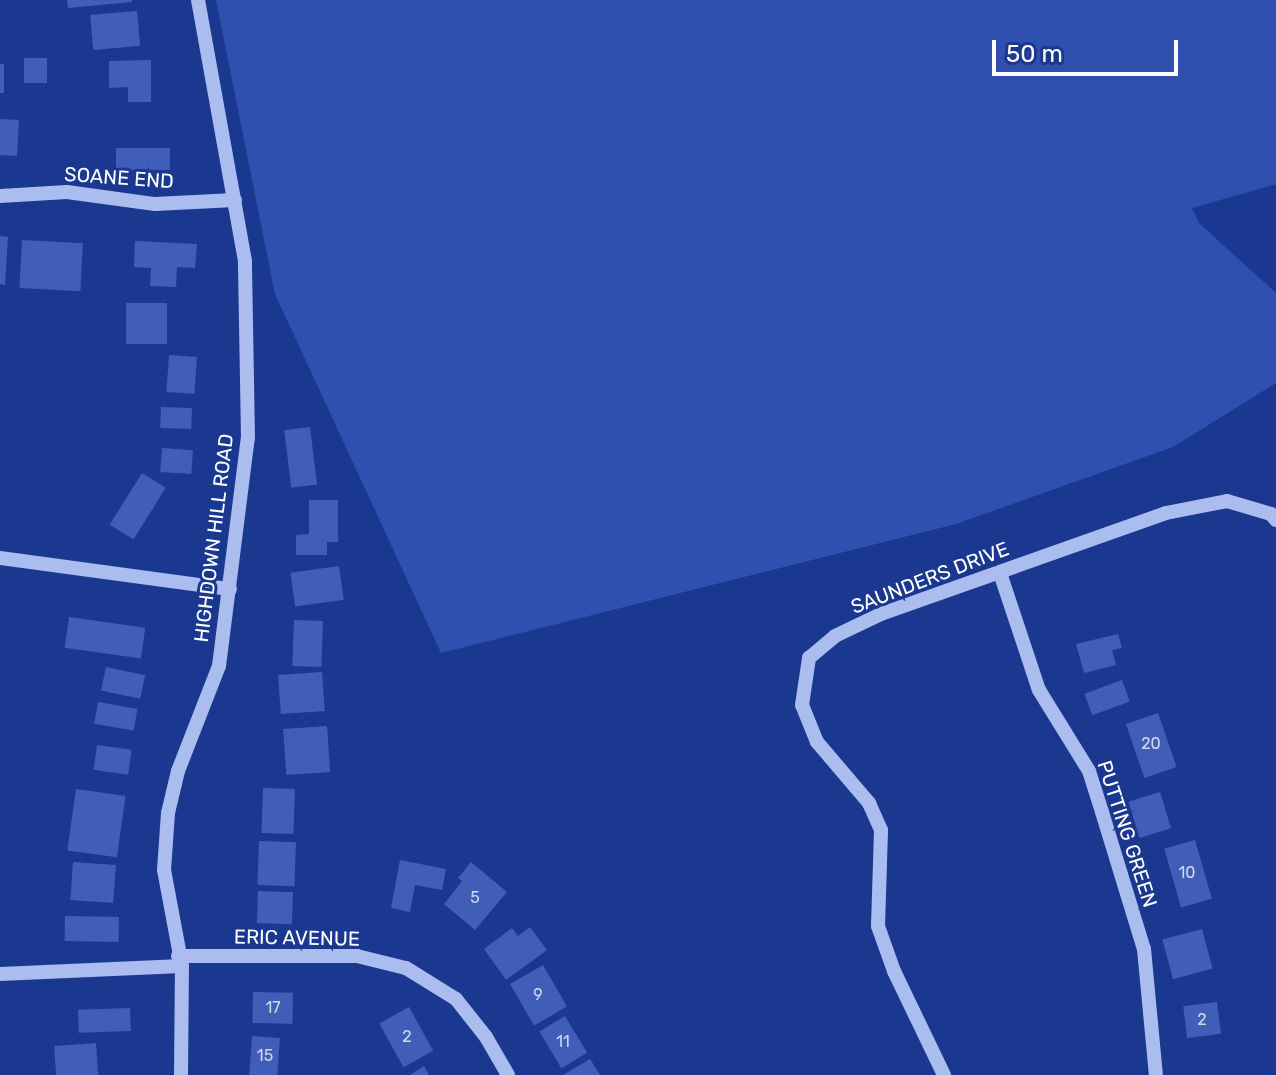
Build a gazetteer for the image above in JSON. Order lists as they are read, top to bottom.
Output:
{
  "streets": {
    "street": [
      "SOANE END",
      "HIGHDOWN HILL ROAD",
      "SAUNDERS DRIVE",
      "PUTTING GREEN",
      "ERIC AVENUE"
    ]
  },
  "crossings": [
    ["SOANE END", "HIGHDOWN HILL ROAD"],
    ["HIGHDOWN HILL ROAD", "ERIC AVENUE"],
    ["SAUNDERS DRIVE", "PUTTING GREEN"]
  ],
  "house_numbers": [
    "20",
    "10",
    "5",
    "9",
    "17",
    "2",
    "2",
    "11",
    "15"
  ],
  "scale_bar": "50 m"
}
